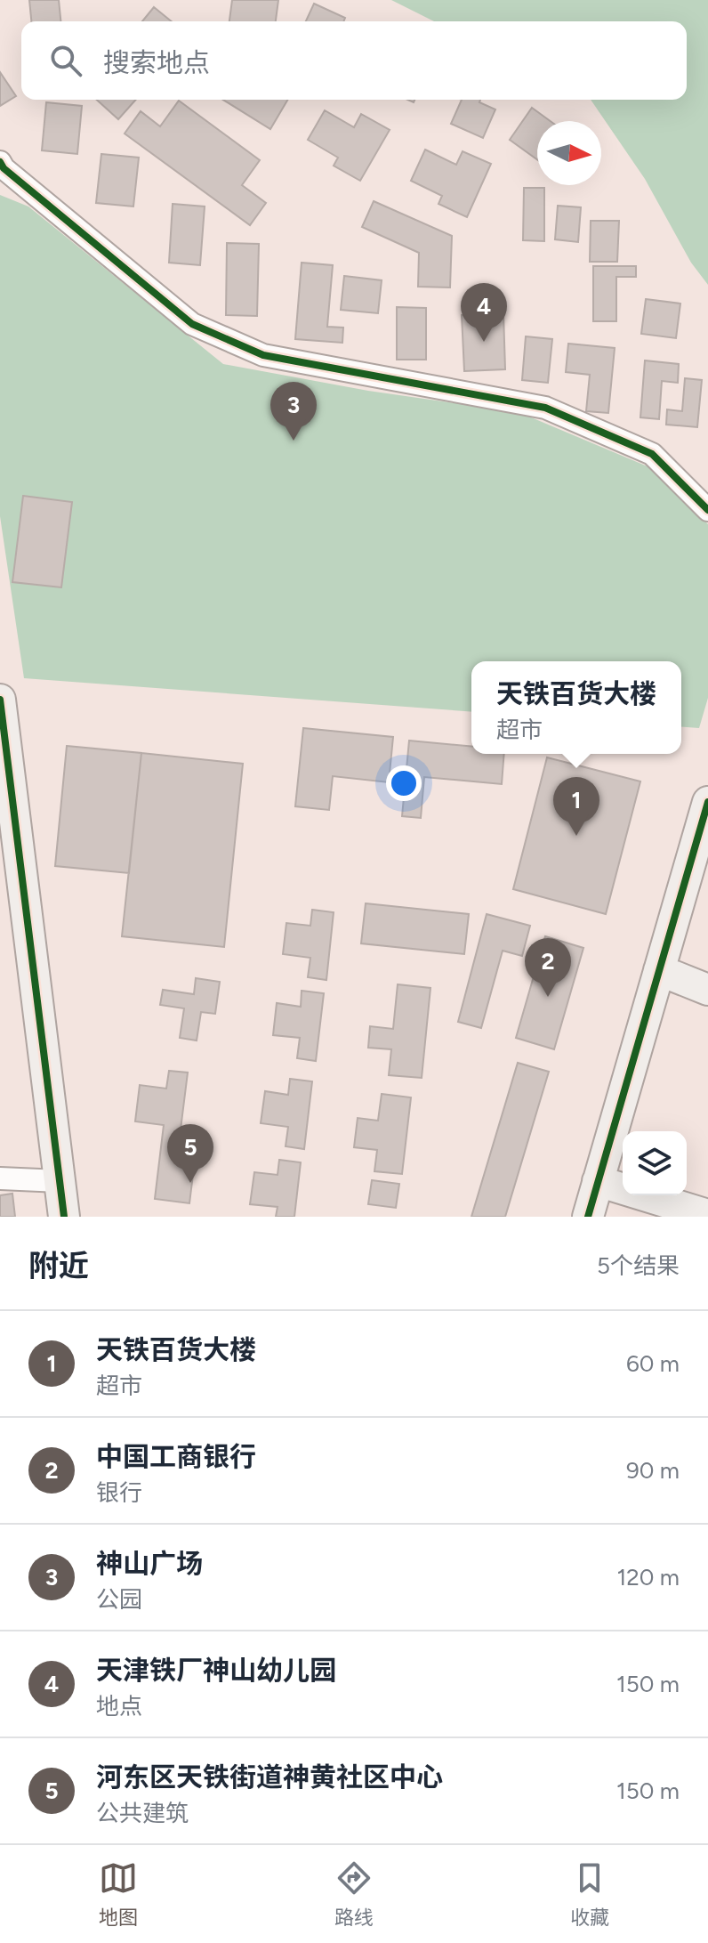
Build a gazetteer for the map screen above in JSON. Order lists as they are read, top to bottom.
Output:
{
  "north": "right",
  "page": {
    "search": "搜索地点",
    "pins": [
      "4",
      "3",
      "1",
      "2",
      "5"
    ],
    "popup": ["天铁百货大楼", "超市"],
    "heading": ["附近", "5个结果"],
    "list": [
      {
        "mark": "1",
        "name": "天铁百货大楼",
        "note": "超市",
        "value": "60 m"
      },
      {
        "mark": "2",
        "name": "中国工商银行",
        "note": "银行",
        "value": "90 m"
      },
      {
        "mark": "3",
        "name": "神山广场",
        "note": "公园",
        "value": "120 m"
      },
      {
        "mark": "4",
        "name": "天津铁厂神山幼儿园",
        "note": "地点",
        "value": "150 m"
      },
      {
        "mark": "5",
        "name": "河东区天铁街道神黄社区中心",
        "note": "公共建筑",
        "value": "150 m"
      }
    ],
    "nav": ["地图", "路线", "收藏"]
  }
}
